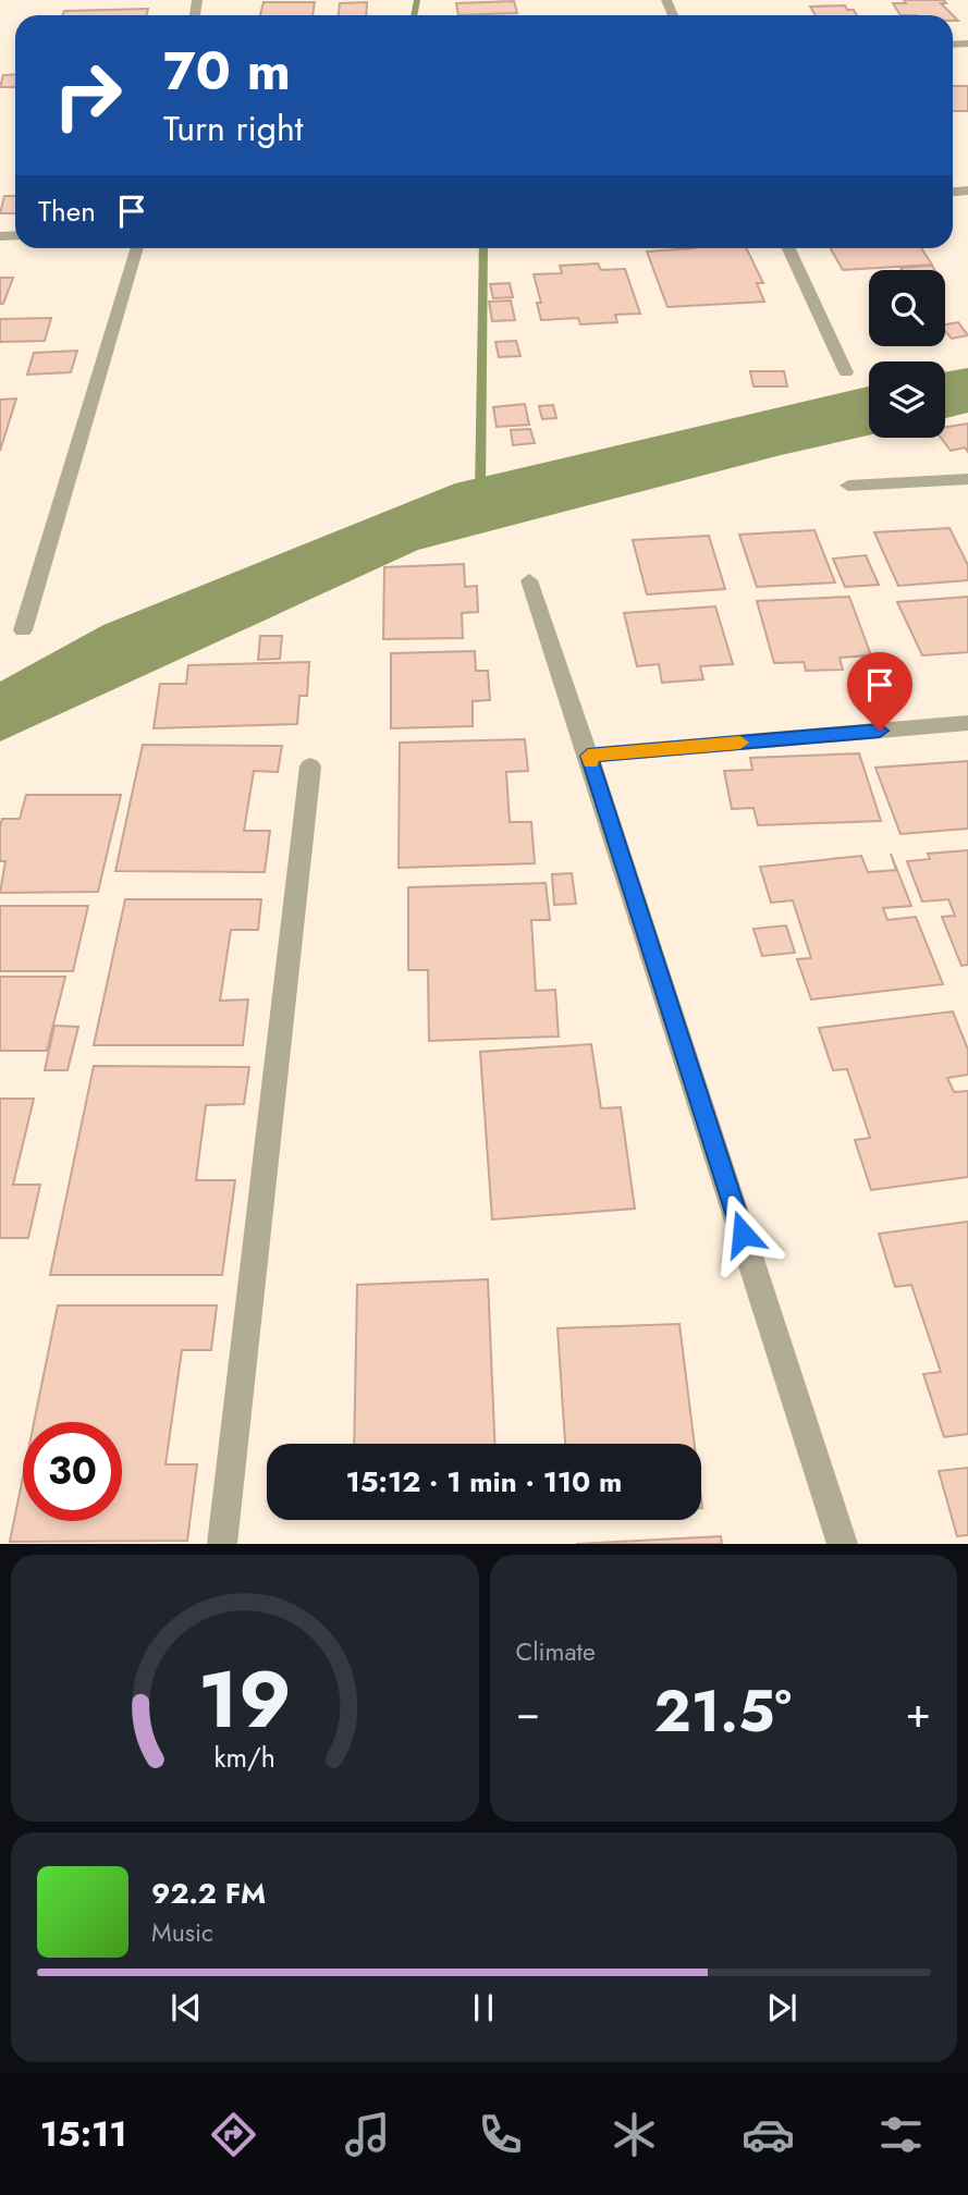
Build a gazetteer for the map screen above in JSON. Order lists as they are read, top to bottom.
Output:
{
  "page": {
    "turn": ["70 m", "Turn right"],
    "then": "Then",
    "limit": "30",
    "trip": "15:12 · 1 min · 110 m",
    "tile": "Climate",
    "heat": ["−", "21.5°", "+"],
    "song": ["92.2 FM", "Music"],
    "tabs": "15:11",
    "gauge": ["19", "km/h"]
  }
}
